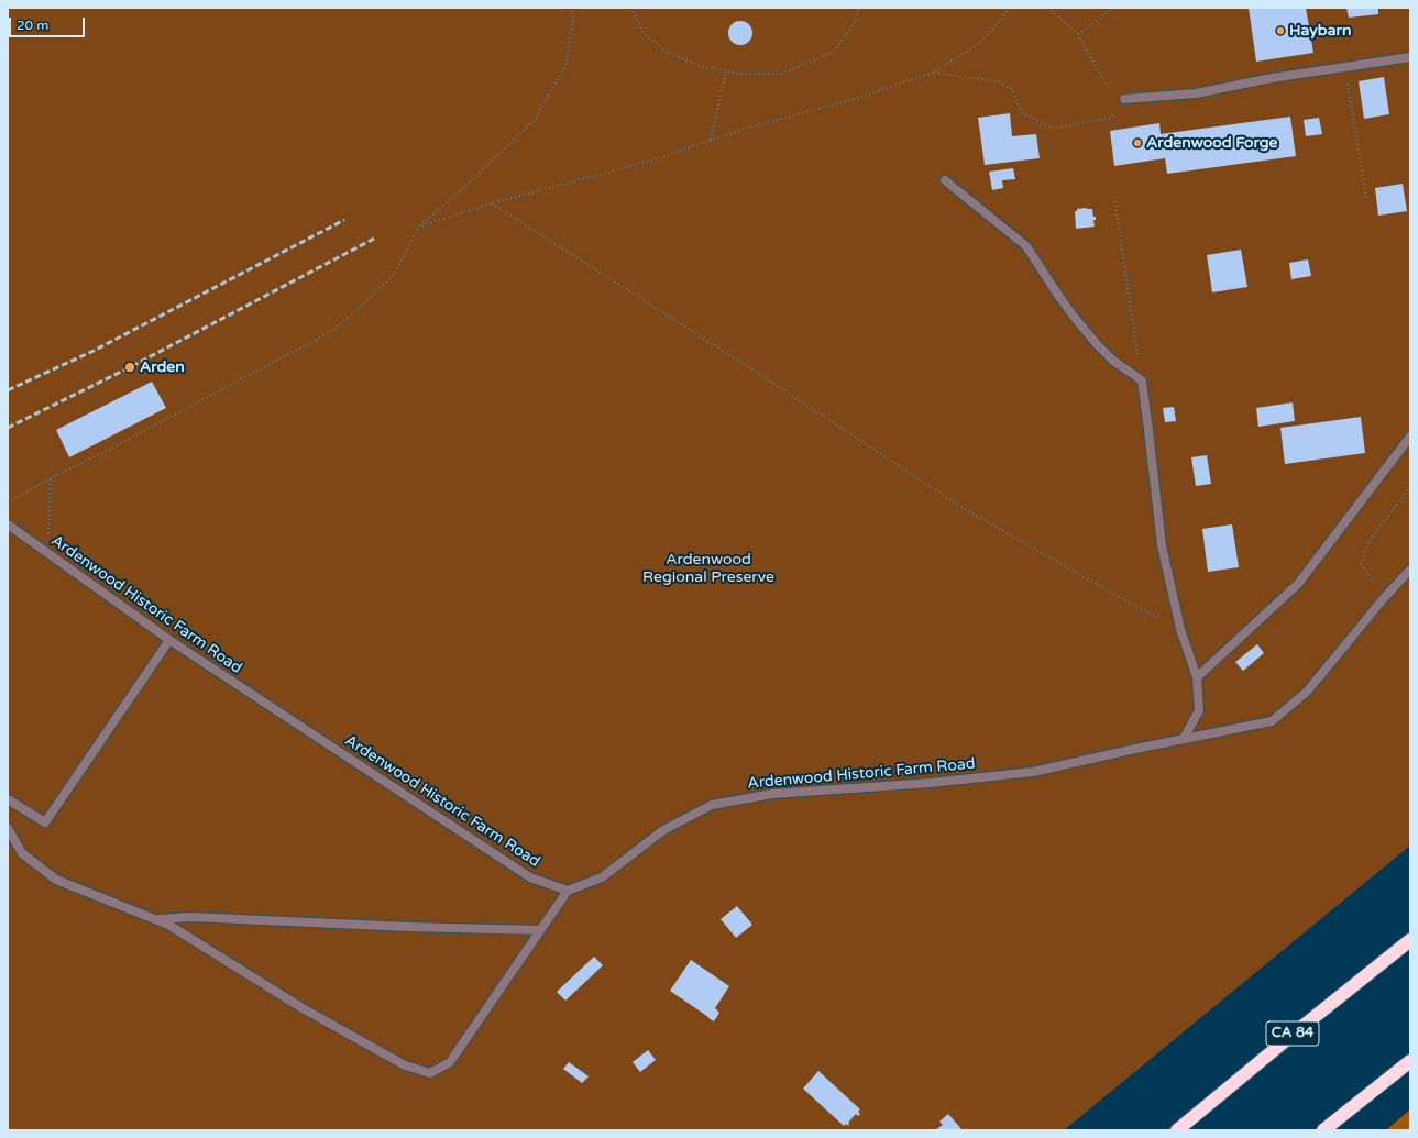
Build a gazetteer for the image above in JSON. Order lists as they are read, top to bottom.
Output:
{
  "streets": {
    "highway": ["CA 84"],
    "street": ["Ardenwood Historic Farm Road"]
  },
  "parks": ["Ardenwood Regional Preserve"],
  "places": ["Haybarn", "Ardenwood Forge", "Arden"],
  "scale_bar": "20 m"
}
